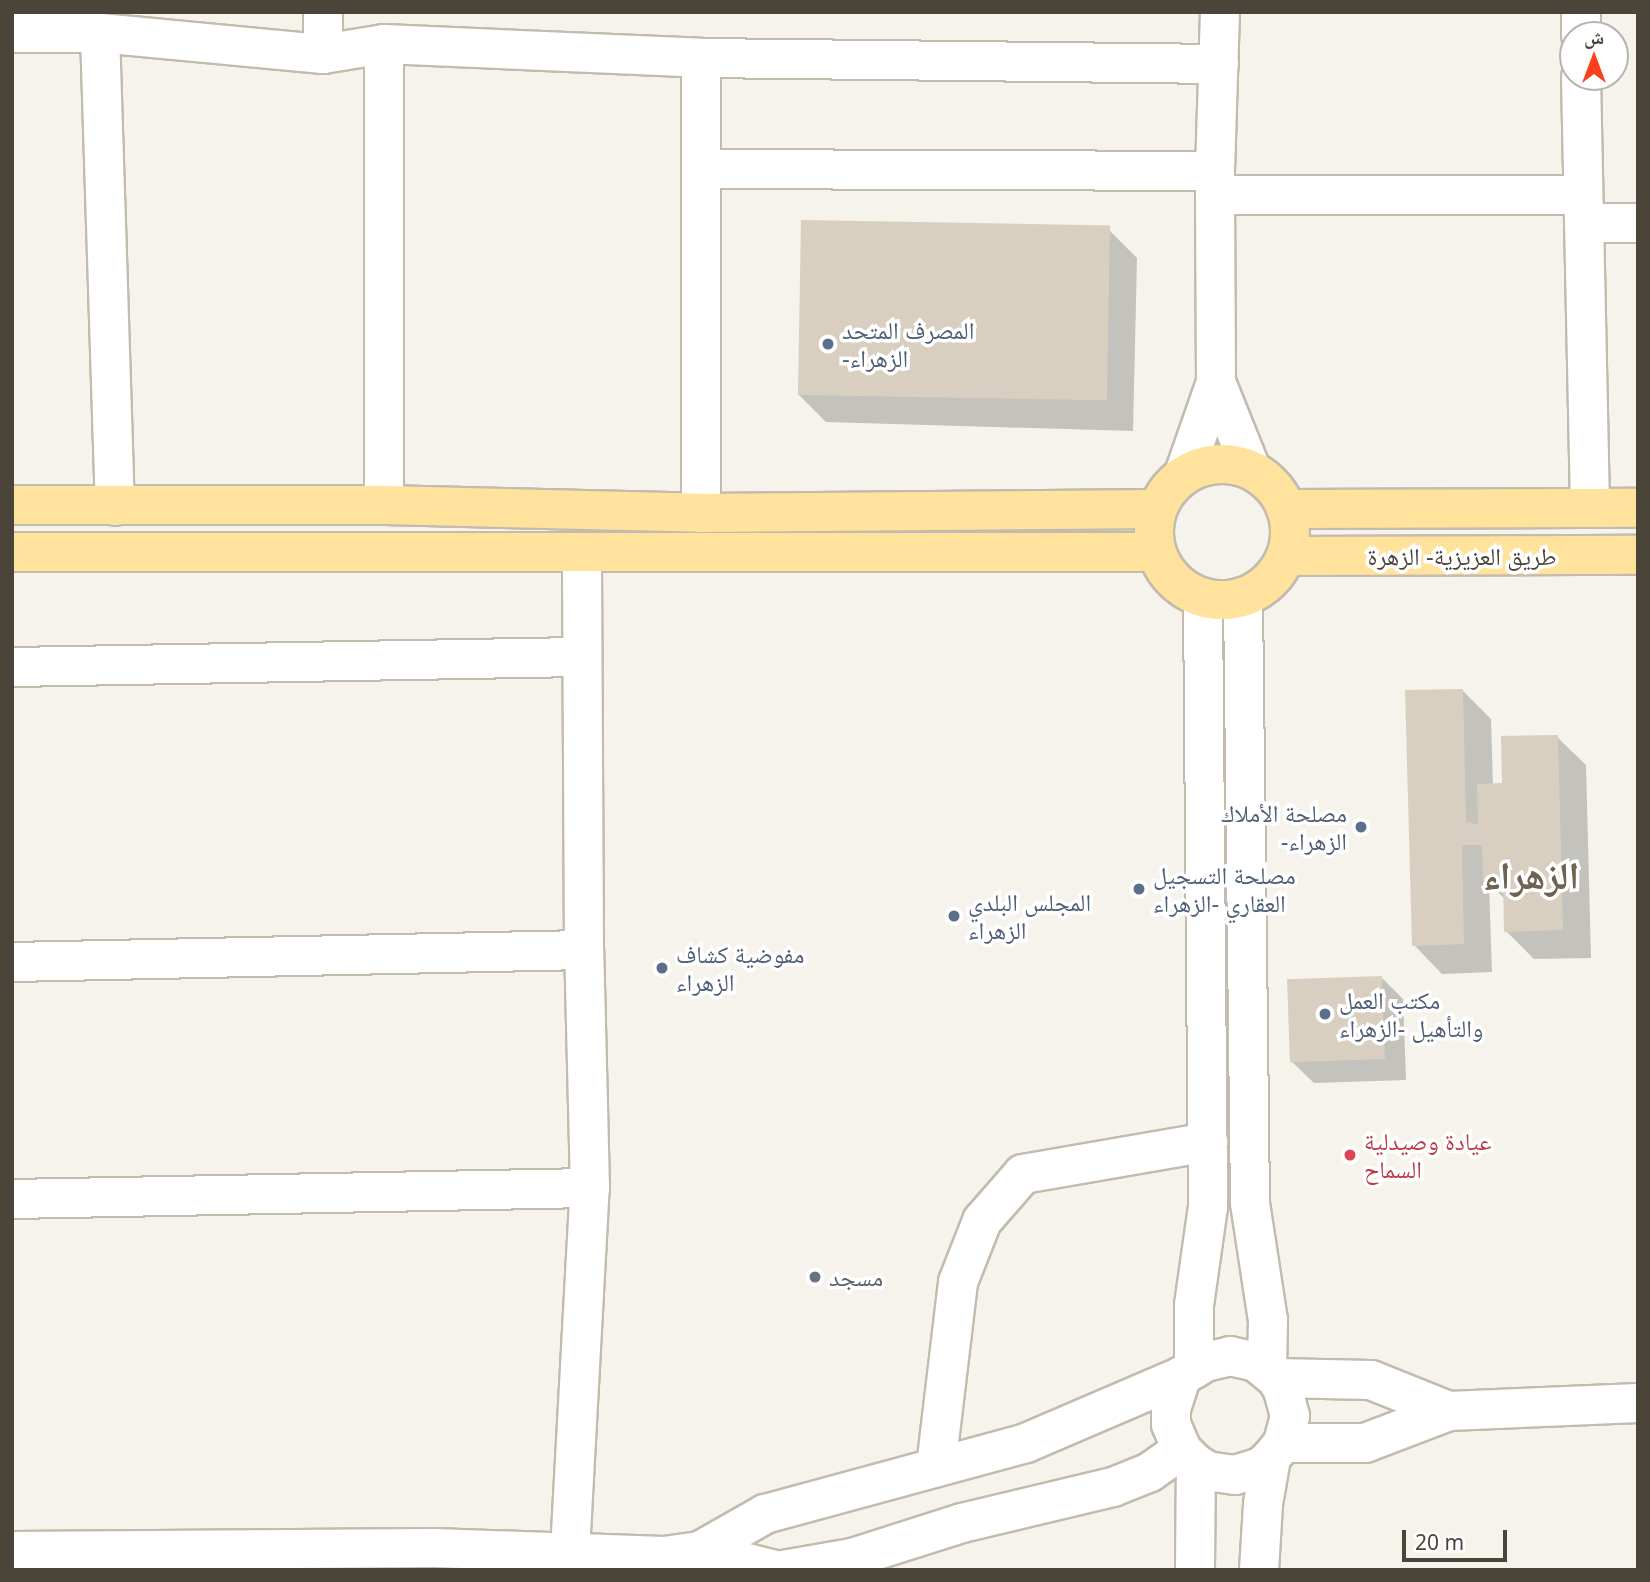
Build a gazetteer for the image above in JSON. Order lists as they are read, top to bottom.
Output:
{
  "streets": {
    "main road": ["طريق العزيزية- الزهرة"]
  },
  "districts": ["الزهراء"],
  "places": [
    "المصرف المتحد -الزهراء",
    "مصلحة الأملاك -الزهراء",
    "مصلحة التسجيل العقاري -الزهراء",
    "المجلس البلدي الزهراء",
    "مفوضية كشاف الزهراء",
    "مكتب العمل والتأهيل -الزهراء",
    "عيادة وصيدلية السماح",
    "مسجد"
  ],
  "scale_bar": "20 m",
  "north": "top"
}
